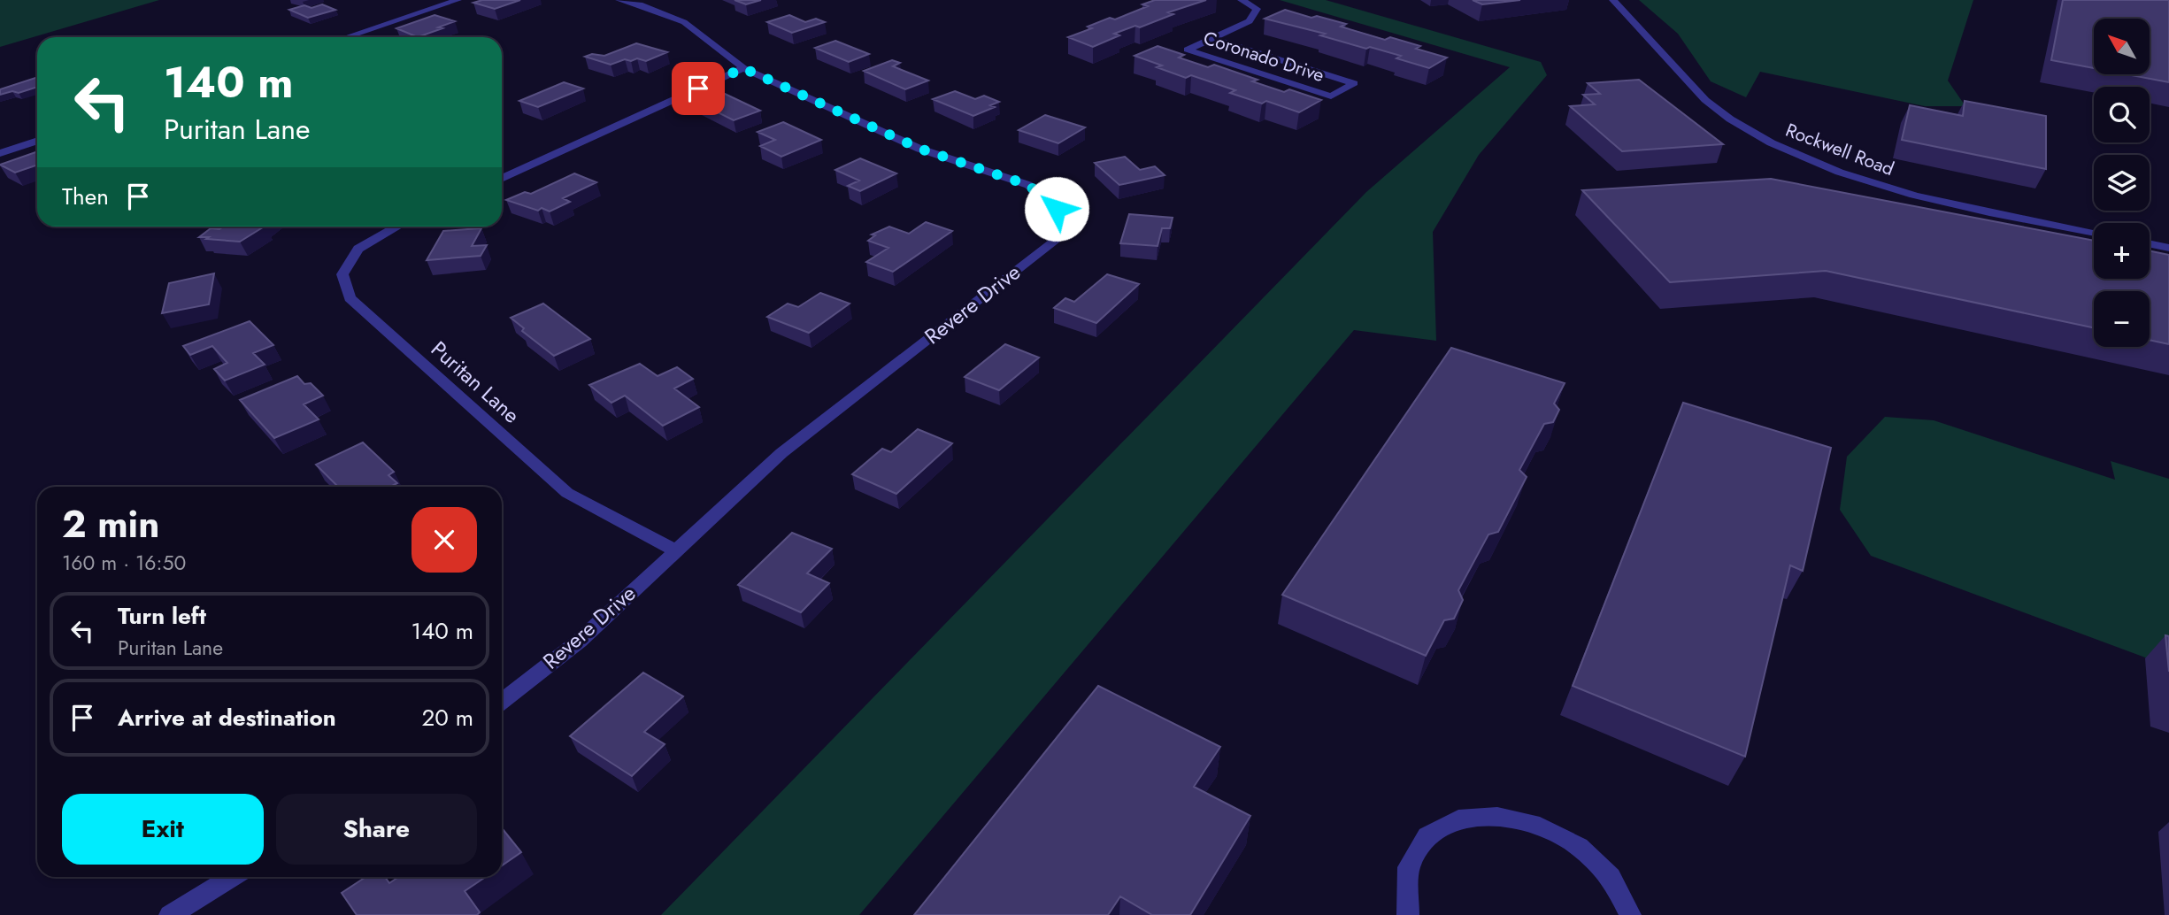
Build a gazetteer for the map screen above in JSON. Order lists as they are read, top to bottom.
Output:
{
  "streets": {
    "street": [
      "Coronado Drive",
      "Rockwell Road",
      "Revere Drive",
      "Puritan Lane"
    ]
  },
  "crossings": [
    ["Revere Drive", "Puritan Lane"]
  ],
  "north": "top left",
  "page": {
    "map_buttons": ["+", "−"],
    "turn": ["140 m", "Puritan Lane"],
    "then": "Then",
    "heading": ["2 min", "160 m · 16:50"],
    "list": [
      {
        "name": "Turn left",
        "note": "Puritan Lane",
        "value": "140 m"
      },
      {
        "name": "Arrive at destination",
        "value": "20 m"
      }
    ],
    "buttons": ["Exit", "Share"]
  }
}
